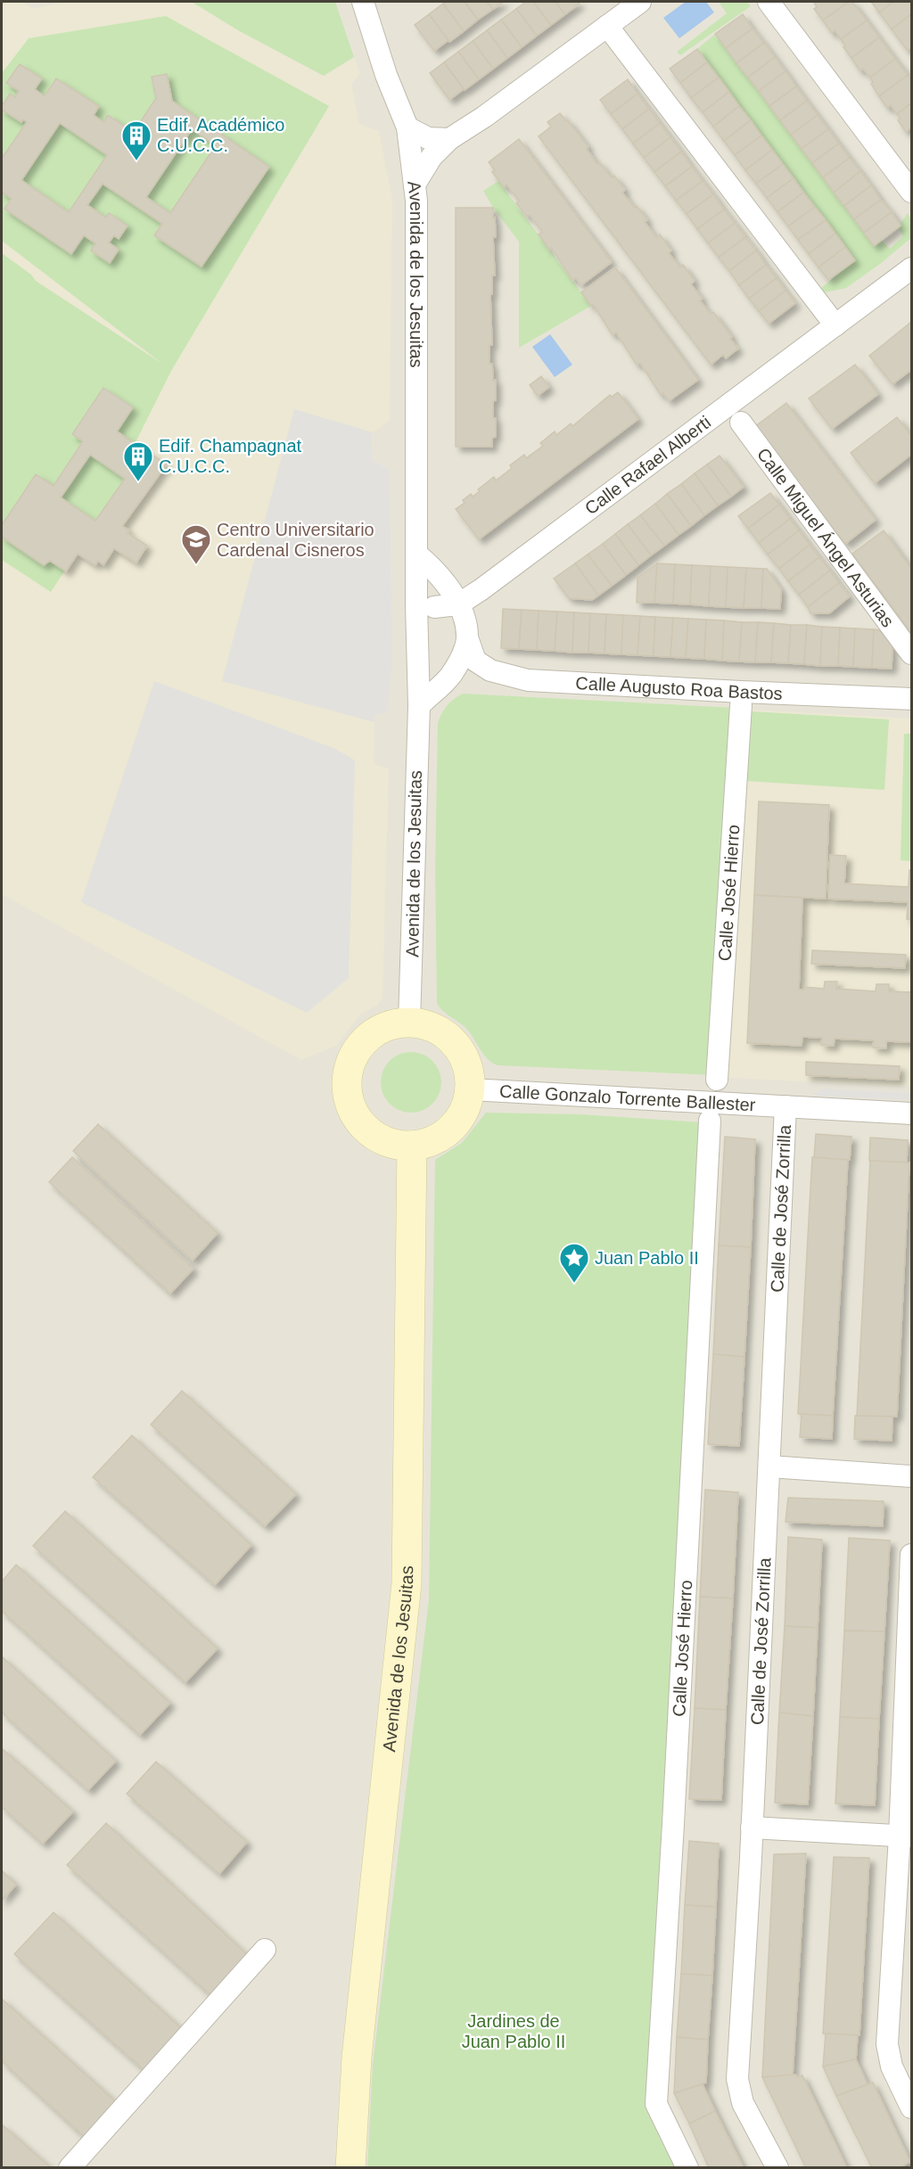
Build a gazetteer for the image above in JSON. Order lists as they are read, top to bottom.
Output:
{
  "streets": {
    "street": [
      "Avenida de los Jesuitas",
      "Calle Rafael Alberti",
      "Calle Miguel Ángel Asturias",
      "Calle Augusto Roa Bastos",
      "Calle José Hierro",
      "Calle Gonzalo Torrente Ballester",
      "Calle de José Zorrilla"
    ]
  },
  "crossings": [
    ["Avenida de los Jesuitas", "Calle Gonzalo Torrente Ballester"],
    ["Calle Rafael Alberti", "Calle Augusto Roa Bastos"],
    ["Calle Gonzalo Torrente Ballester", "Calle de José Zorrilla"]
  ],
  "parks": ["Jardines de Juan Pablo II"],
  "places": {
    "building": ["Edif. Académico C.U.C.C.", "Edif. Champagnat C.U.C.C."],
    "school or university": ["Centro Universitario Cardenal Cisneros"],
    "place": ["Juan Pablo II"]
  }
}
